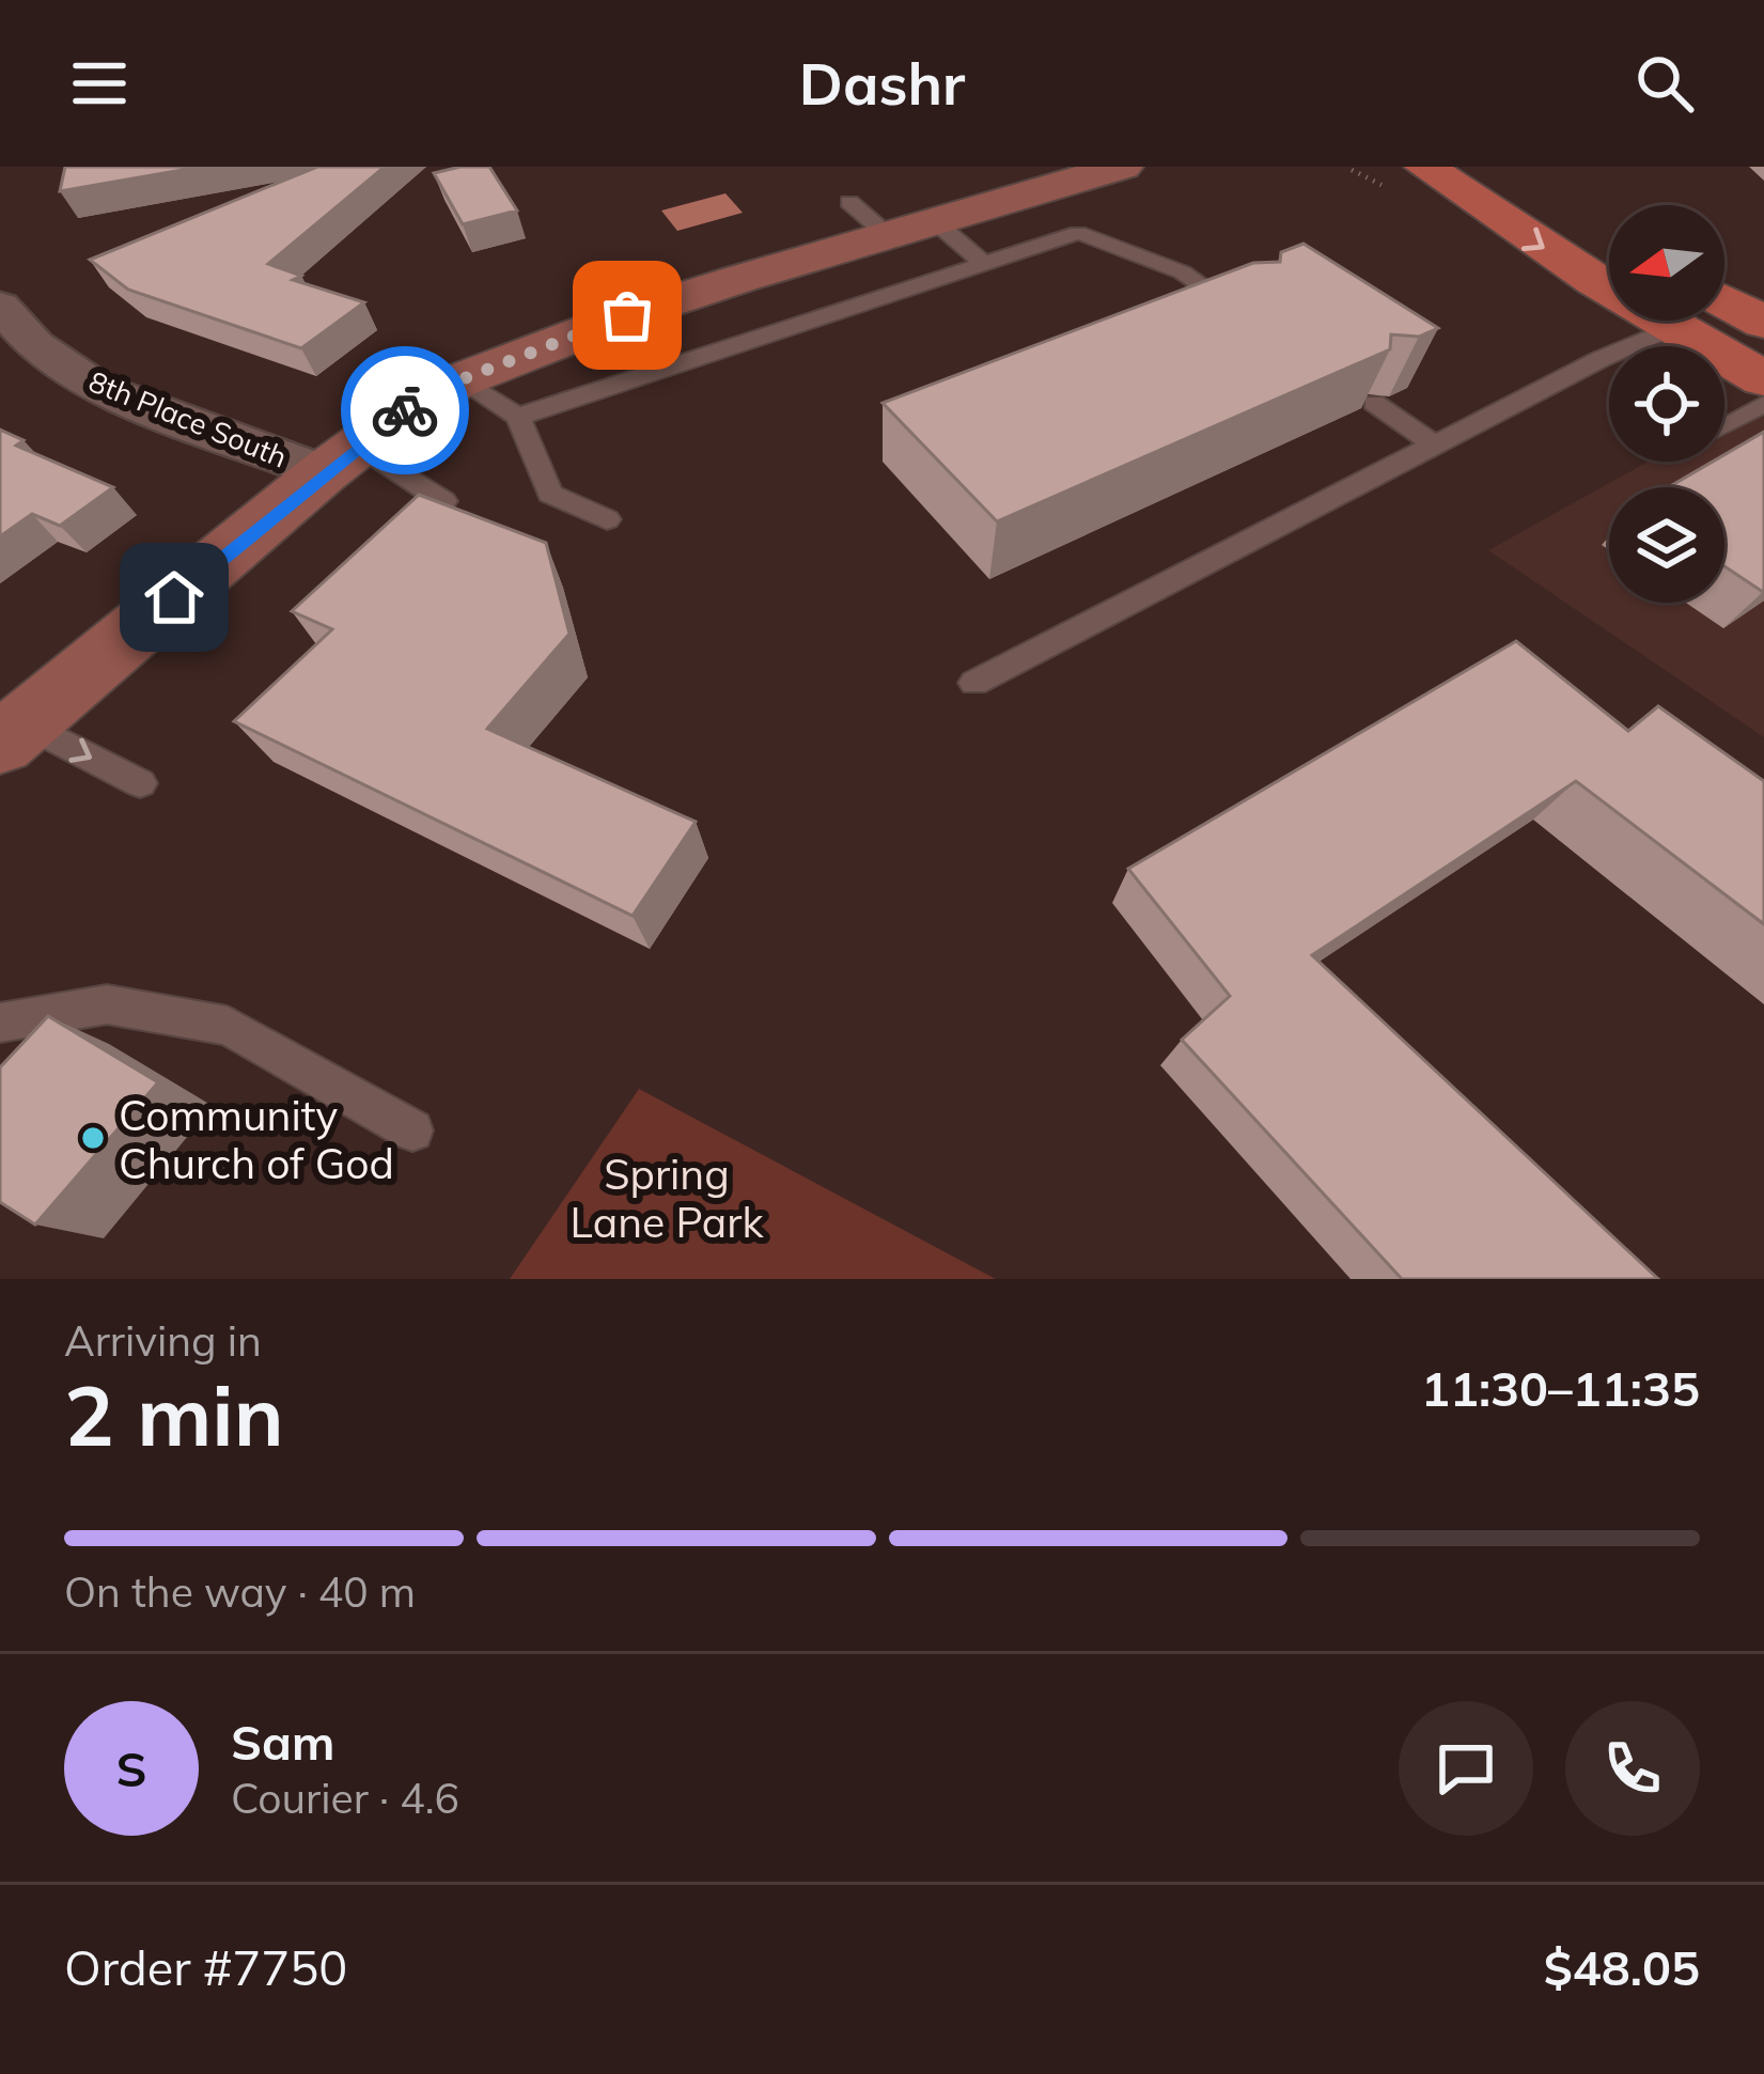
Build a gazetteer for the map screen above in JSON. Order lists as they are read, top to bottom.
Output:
{
  "streets": {
    "street": ["8th Place South"]
  },
  "parks": ["Spring Lane Park"],
  "places": ["Community Church of God"],
  "north": "left",
  "page": {
    "header": "Dashr",
    "heading": ["2 min", "Arriving in", "11:30–11:35"],
    "panel": [
      "Sam",
      "Courier · 4.6",
      "Order #7750",
      "$48.05"
    ],
    "bar": "On the way · 40 m",
    "round": "S"
  }
}
